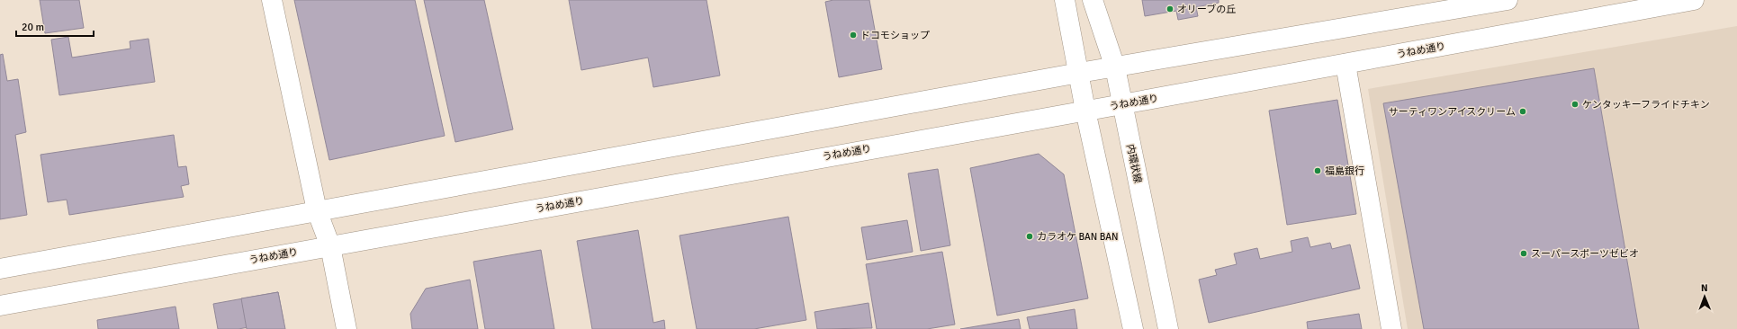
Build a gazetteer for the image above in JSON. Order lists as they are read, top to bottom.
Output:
{
  "streets": {
    "street": ["うねめ通り", "内環状線"]
  },
  "crossings": [
    ["うねめ通り", "内環状線"]
  ],
  "places": [
    "オリーブの丘",
    "ドコモショップ",
    "ケンタッキーフライドチキン",
    "サーティワンアイスクリーム",
    "福島銀行",
    "カラオケ BAN BAN",
    "スーパースポーツゼビオ"
  ],
  "scale_bar": "20 m",
  "north": "top"
}
